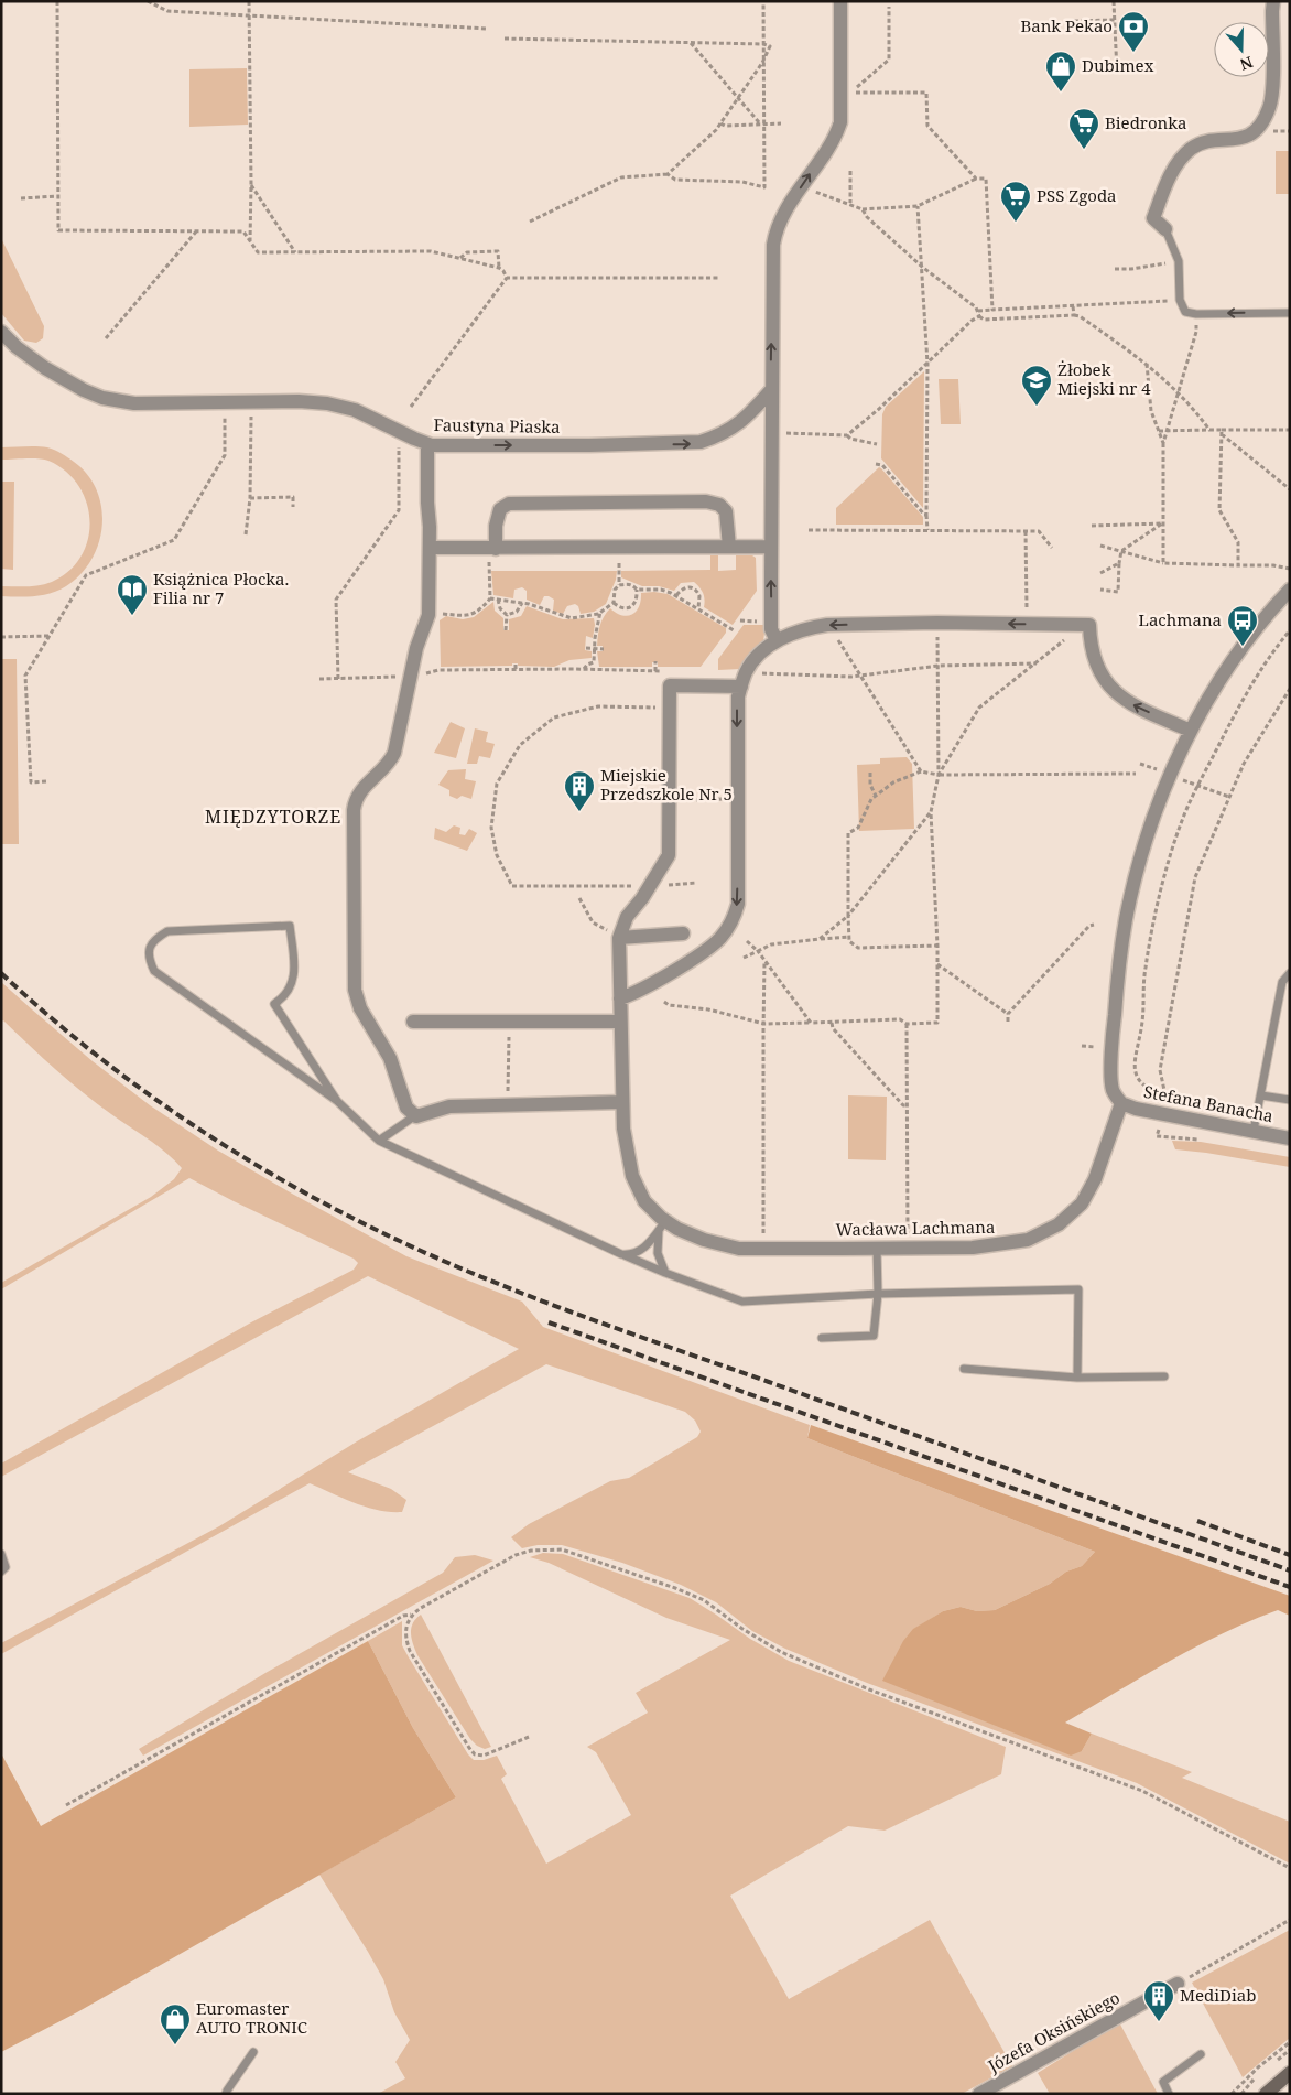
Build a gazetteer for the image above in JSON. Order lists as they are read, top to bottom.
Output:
{
  "streets": {
    "street": [
      "Faustyna Piaska",
      "Stefana Banacha",
      "Wacława Lachmana",
      "Józefa Oksińskiego"
    ]
  },
  "crossings": [
    ["Stefana Banacha", "Wacława Lachmana"]
  ],
  "districts": ["MIĘDZYTORZE"],
  "places": {
    "bank": ["Bank Pekao"],
    "shop": ["Dubimex", "Euromaster AUTO TRONIC"],
    "supermarket": ["Biedronka", "PSS Zgoda"],
    "school or university": ["Żłobek Miejski nr 4"],
    "library": ["Książnica Płocka. Filia nr 7"],
    "bus stop": ["Lachmana"],
    "building": ["Miejskie Przedszkole Nr 5", "MediDiab"]
  },
  "north": "bottom"
}
